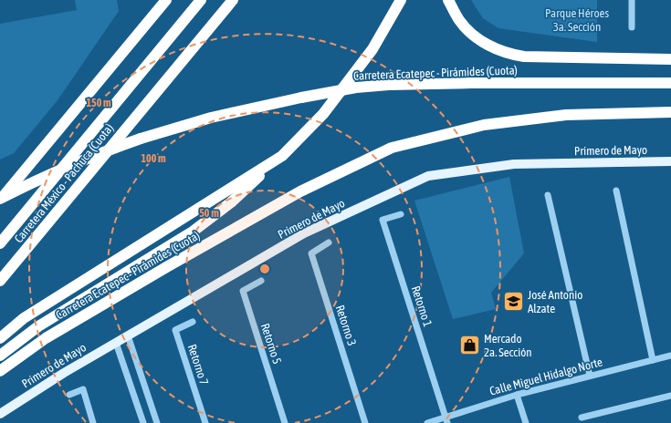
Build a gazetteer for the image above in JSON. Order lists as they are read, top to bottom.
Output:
{
  "streets": {
    "highway": ["Carretera Ecatepec - Pirámides (Cuota)", "Carretera México - Pachuca (Cuota)"],
    "main road": ["Primero de Mayo"],
    "street": [
      "Retorno 1",
      "Retorno 3",
      "Retorno 5",
      "Retorno 7",
      "Calle Miguel Hidalgo Norte"
    ]
  },
  "crossings": [
    ["Retorno 1", "Calle Miguel Hidalgo Norte"]
  ],
  "parks": ["Parque Héroes 3a. Sección"],
  "places": {
    "school or university": ["José Antonio Alzate"],
    "shop": ["Mercado 2a. Sección"]
  },
  "rings": ["150 m", "100 m", "50 m"]
}
